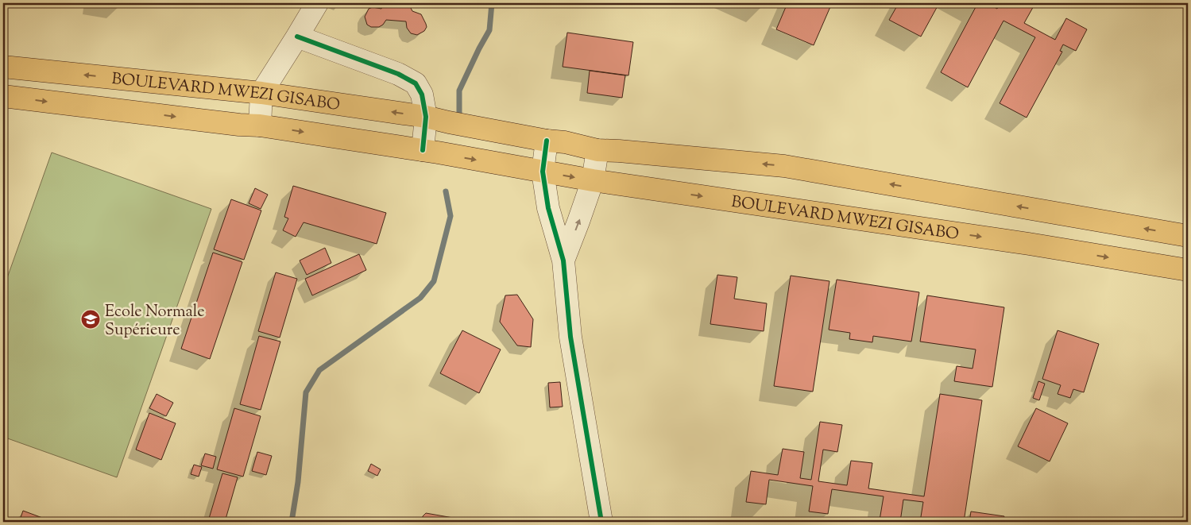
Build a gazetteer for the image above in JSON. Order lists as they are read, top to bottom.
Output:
{
  "streets": {
    "main road": ["BOULEVARD MWEZI GISABO"]
  },
  "places": {
    "school or university": ["Ecole Normale Supérieure"]
  }
}
